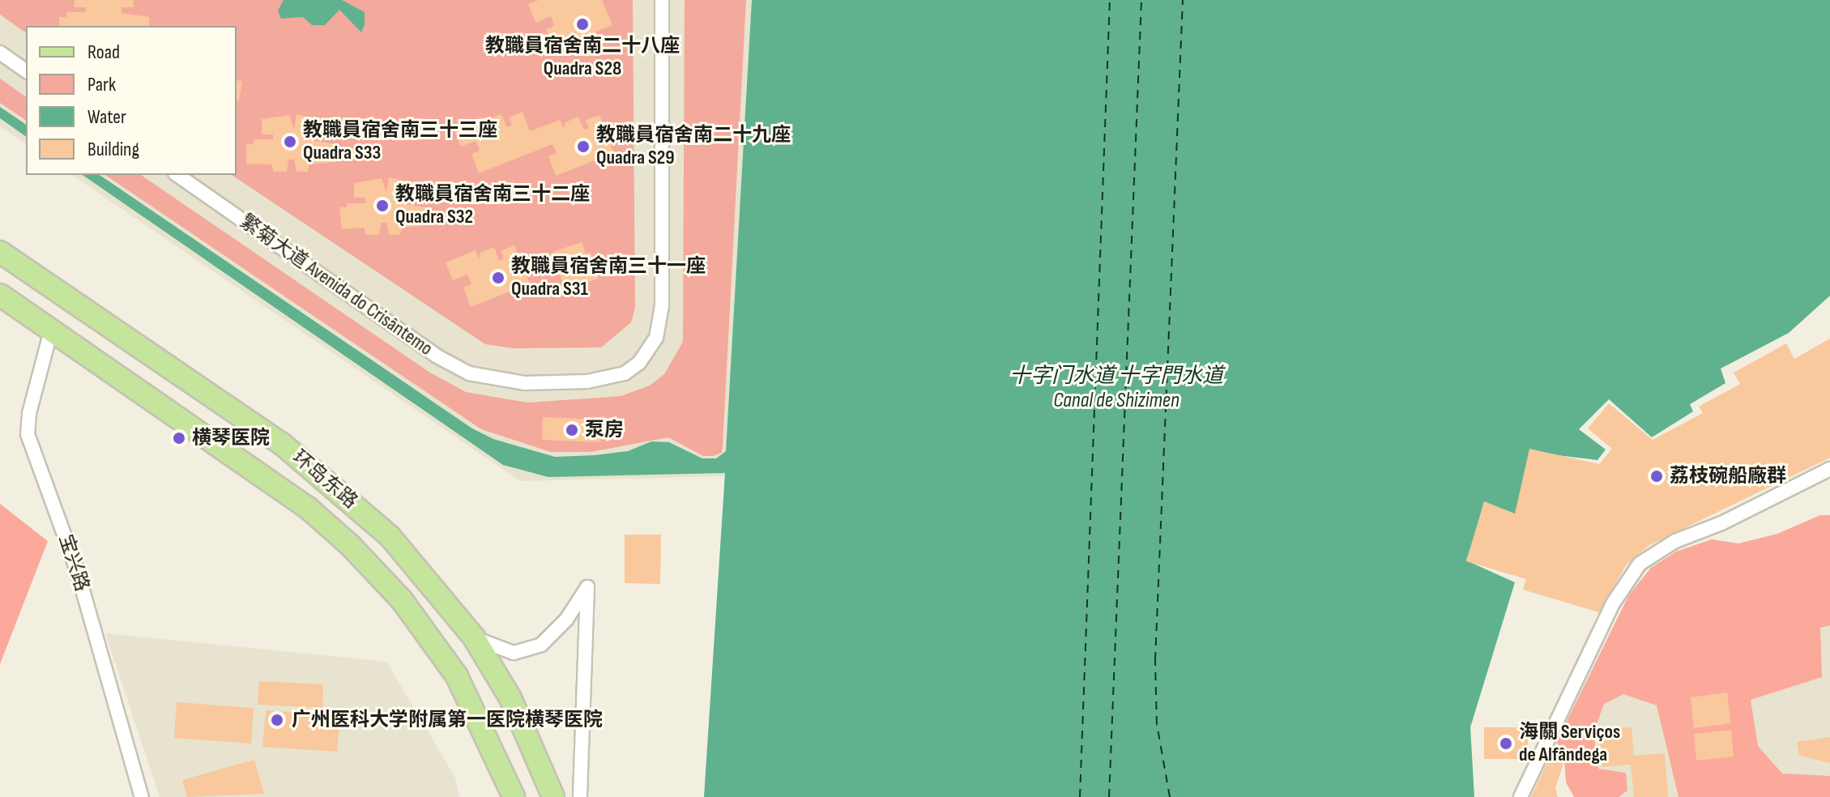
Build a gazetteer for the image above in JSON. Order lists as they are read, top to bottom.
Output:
{
  "streets": {
    "main road": ["环岛东路"],
    "street": ["繁菊大道 Avenida do Crisântemo", "宝兴路"]
  },
  "crossings": [
    ["环岛东路", "宝兴路"]
  ],
  "water": ["十字门水道 十字門水道 Canal de Shizimen"],
  "places": [
    "教職員宿舍南二十八座 Quadra S28",
    "教職員宿舍南三十三座 Quadra S33",
    "教職員宿舍南二十九座 Quadra S29",
    "教職員宿舍南三十二座 Quadra S32",
    "教職員宿舍南三十一座 Quadra S31",
    "泵房",
    "横琴医院",
    "荔枝碗船廠群",
    "广州医科大学附属第一医院横琴医院",
    "海關 Serviços de Alfândega"
  ],
  "legend": [
    "Road",
    "Park",
    "Water",
    "Building"
  ]
}
